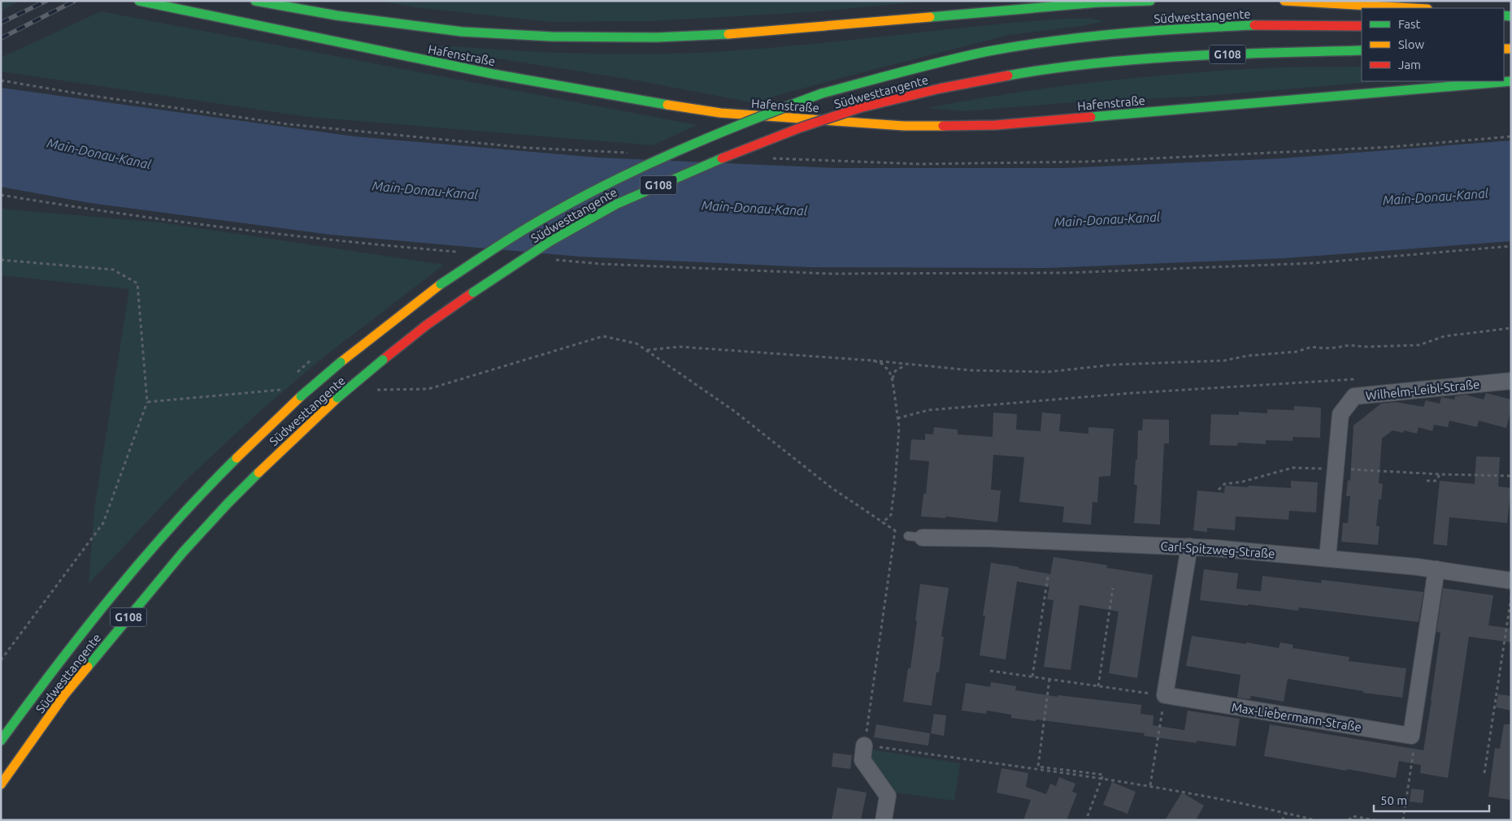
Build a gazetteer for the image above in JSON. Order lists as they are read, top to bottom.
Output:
{
  "streets": {
    "highway": ["Südwesttangente", "G108", "Hafenstraße"],
    "street": ["Wilhelm-Leibl-Straße", "Carl-Spitzweg-Straße", "Max-Liebermann-Straße"]
  },
  "crossings": [
    ["Wilhelm-Leibl-Straße", "Carl-Spitzweg-Straße"]
  ],
  "water": ["Main-Donau-Kanal"],
  "legend": ["Fast", "Slow", "Jam"],
  "scale_bar": "50 m"
}
